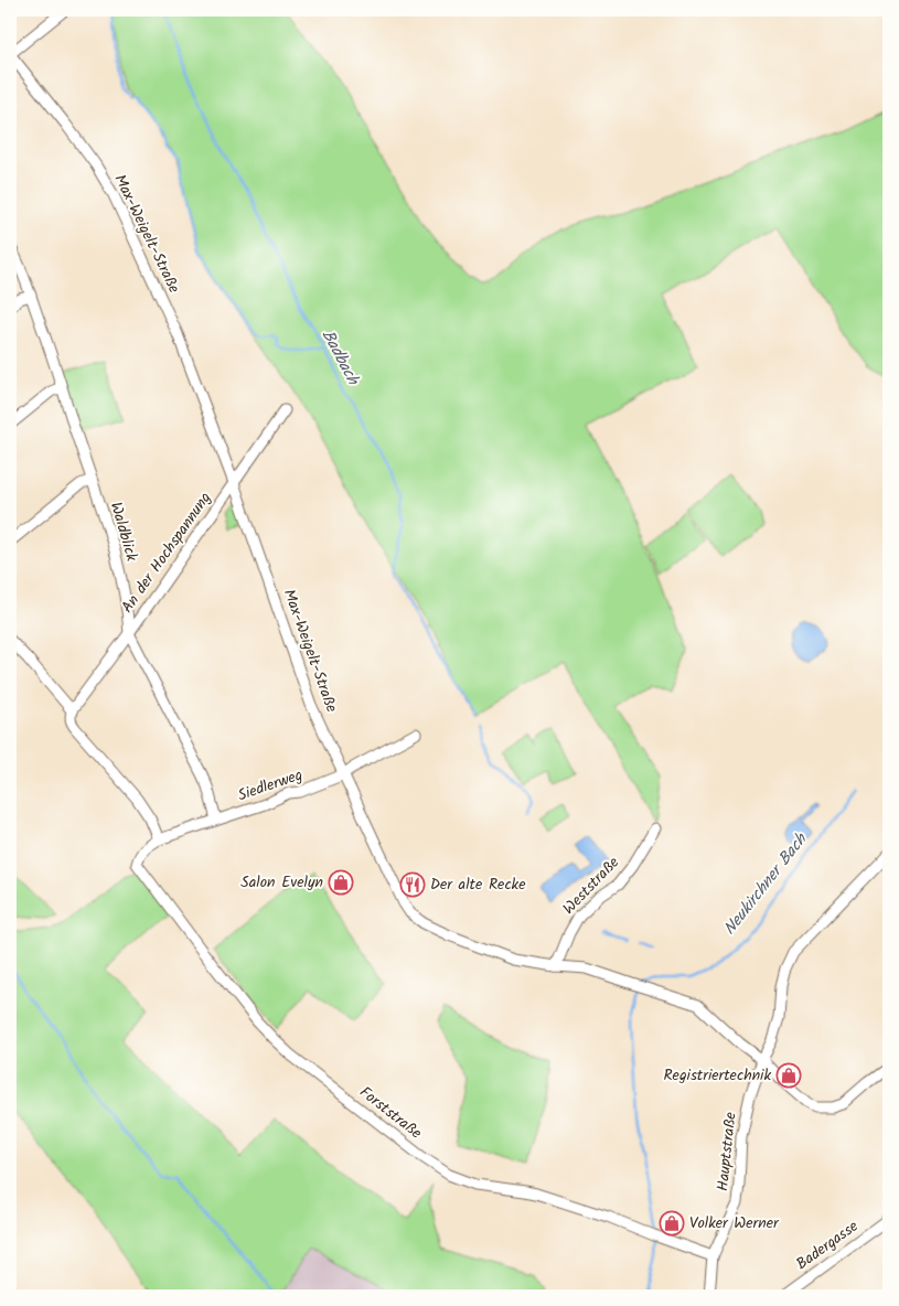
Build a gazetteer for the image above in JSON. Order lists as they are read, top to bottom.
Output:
{
  "streets": {
    "street": [
      "Max-Weigelt-Straße",
      "Waldblick",
      "An der Hochspannung",
      "Siedlerweg",
      "Weststraße",
      "Forststraße",
      "Hauptstraße",
      "Badergasse"
    ]
  },
  "crossings": [
    ["Max-Weigelt-Straße", "An der Hochspannung"],
    ["Max-Weigelt-Straße", "Siedlerweg"],
    ["Max-Weigelt-Straße", "Weststraße"],
    ["Max-Weigelt-Straße", "Hauptstraße"],
    ["Waldblick", "An der Hochspannung"],
    ["Waldblick", "Siedlerweg"],
    ["Siedlerweg", "Forststraße"],
    ["Forststraße", "Hauptstraße"]
  ],
  "water": ["Badbach", "Neukirchner Bach"],
  "places": {
    "shop": ["Salon Evelyn", "Registriertechnik", "Volker Werner"],
    "restaurant": ["Der alte Recke"]
  }
}
